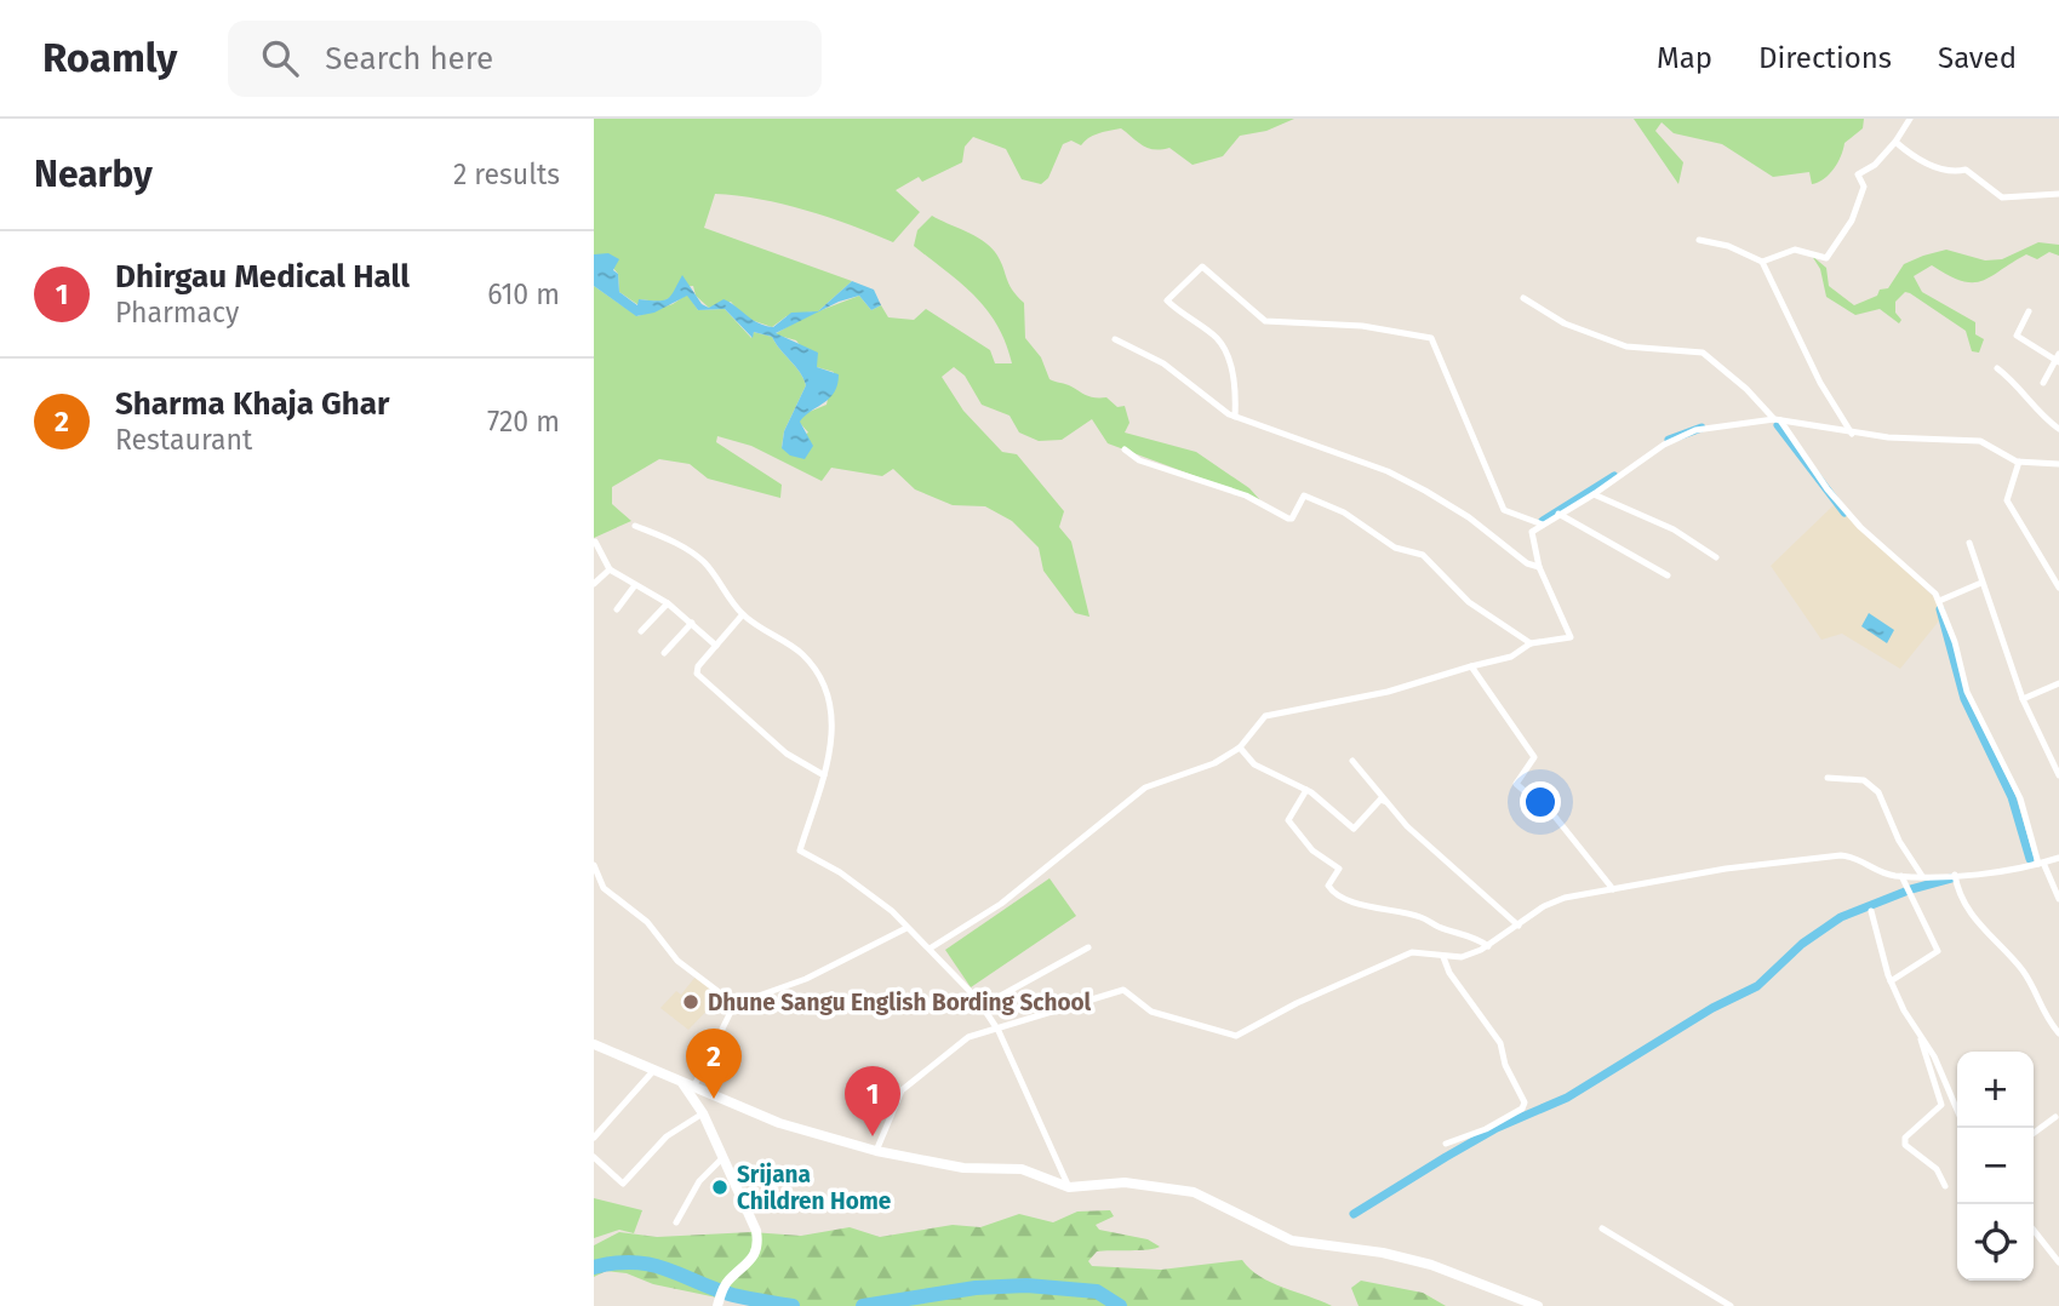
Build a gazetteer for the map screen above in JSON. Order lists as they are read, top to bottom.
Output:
{
  "places": ["Dhune Sangu English Bording School", "Srijana Children Home"],
  "page": {
    "header": "Roamly",
    "search": "Search here",
    "nav": ["Map", "Directions", "Saved"],
    "heading": ["Nearby", "2 results"],
    "list": [
      {
        "mark": "1",
        "name": "Dhirgau Medical Hall",
        "note": "Pharmacy",
        "value": "610 m"
      },
      {
        "mark": "2",
        "name": "Sharma Khaja Ghar",
        "note": "Restaurant",
        "value": "720 m"
      }
    ],
    "pins": ["2", "1"],
    "map_buttons": ["+", "−"]
  }
}
